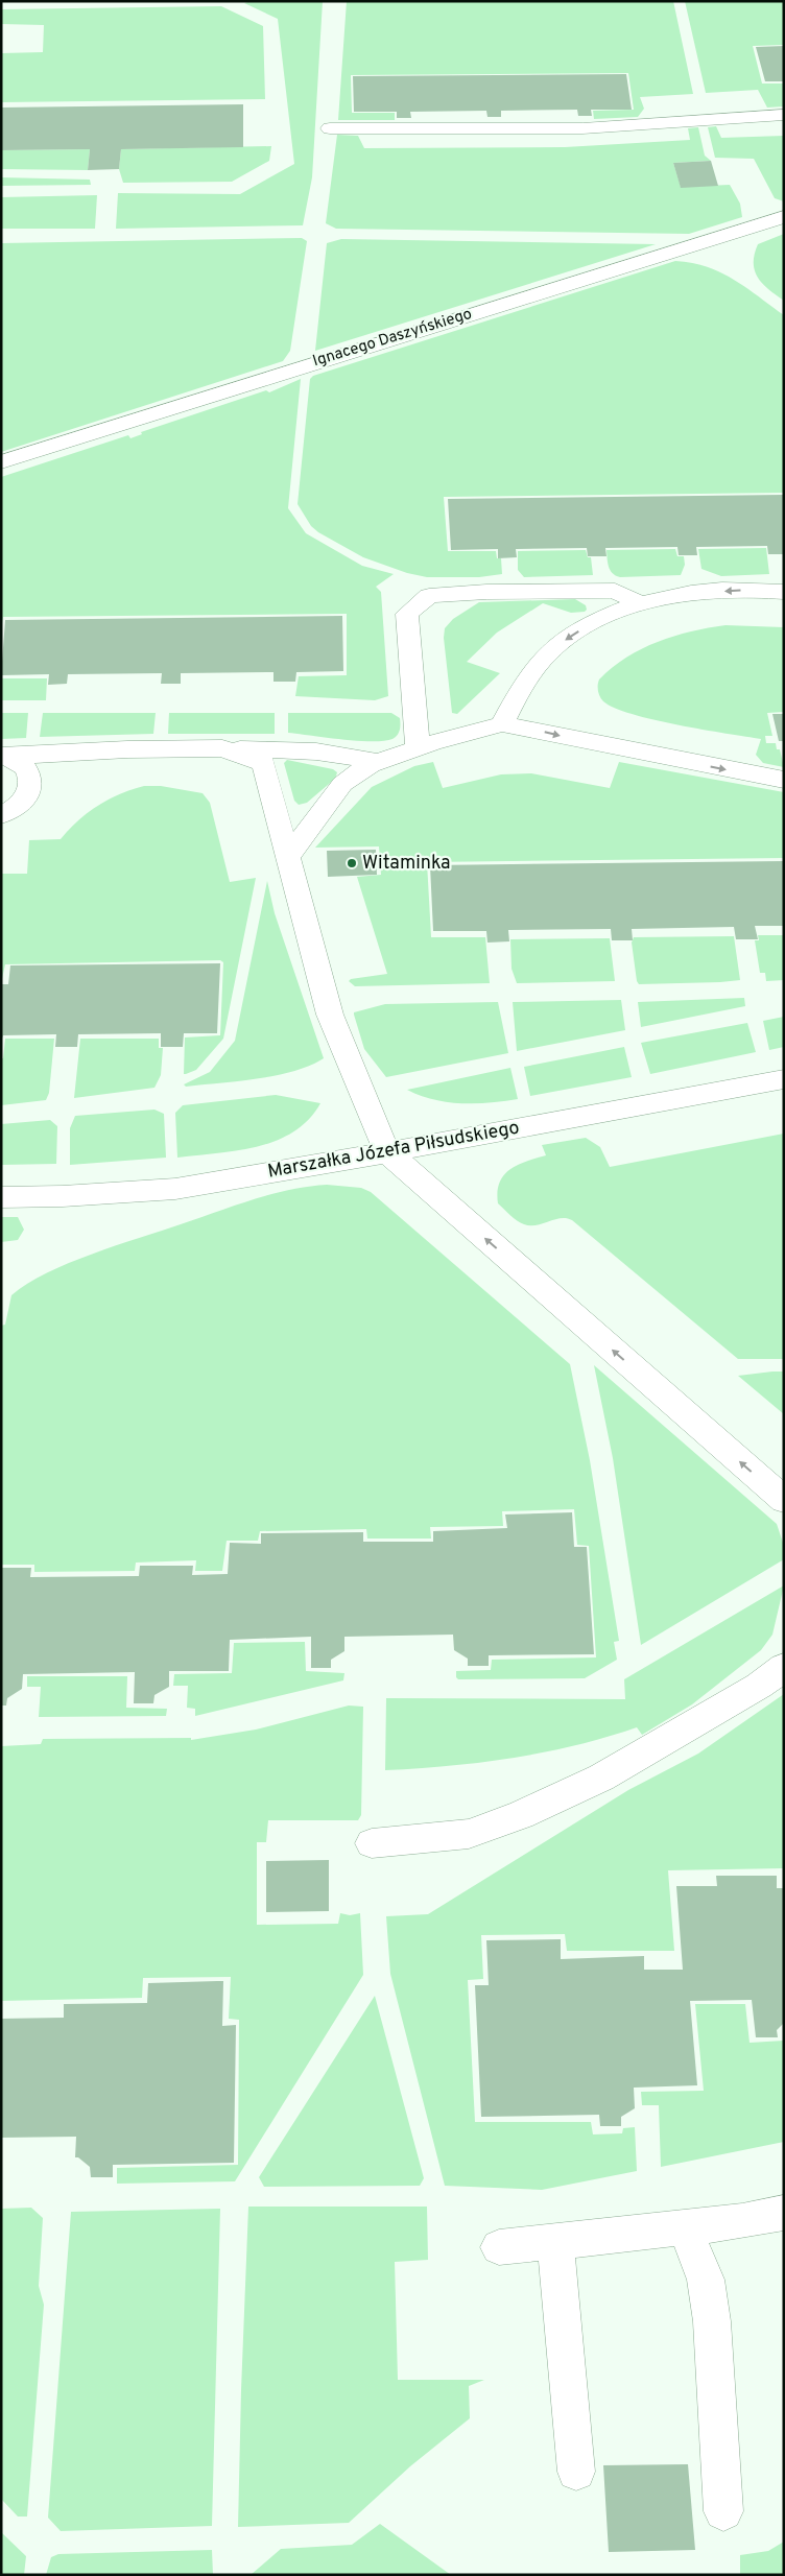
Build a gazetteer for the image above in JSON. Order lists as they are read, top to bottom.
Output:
{
  "streets": {
    "street": ["Ignacego Daszyńskiego", "Marszałka Józefa Piłsudskiego"]
  },
  "places": ["Witaminka"]
}
